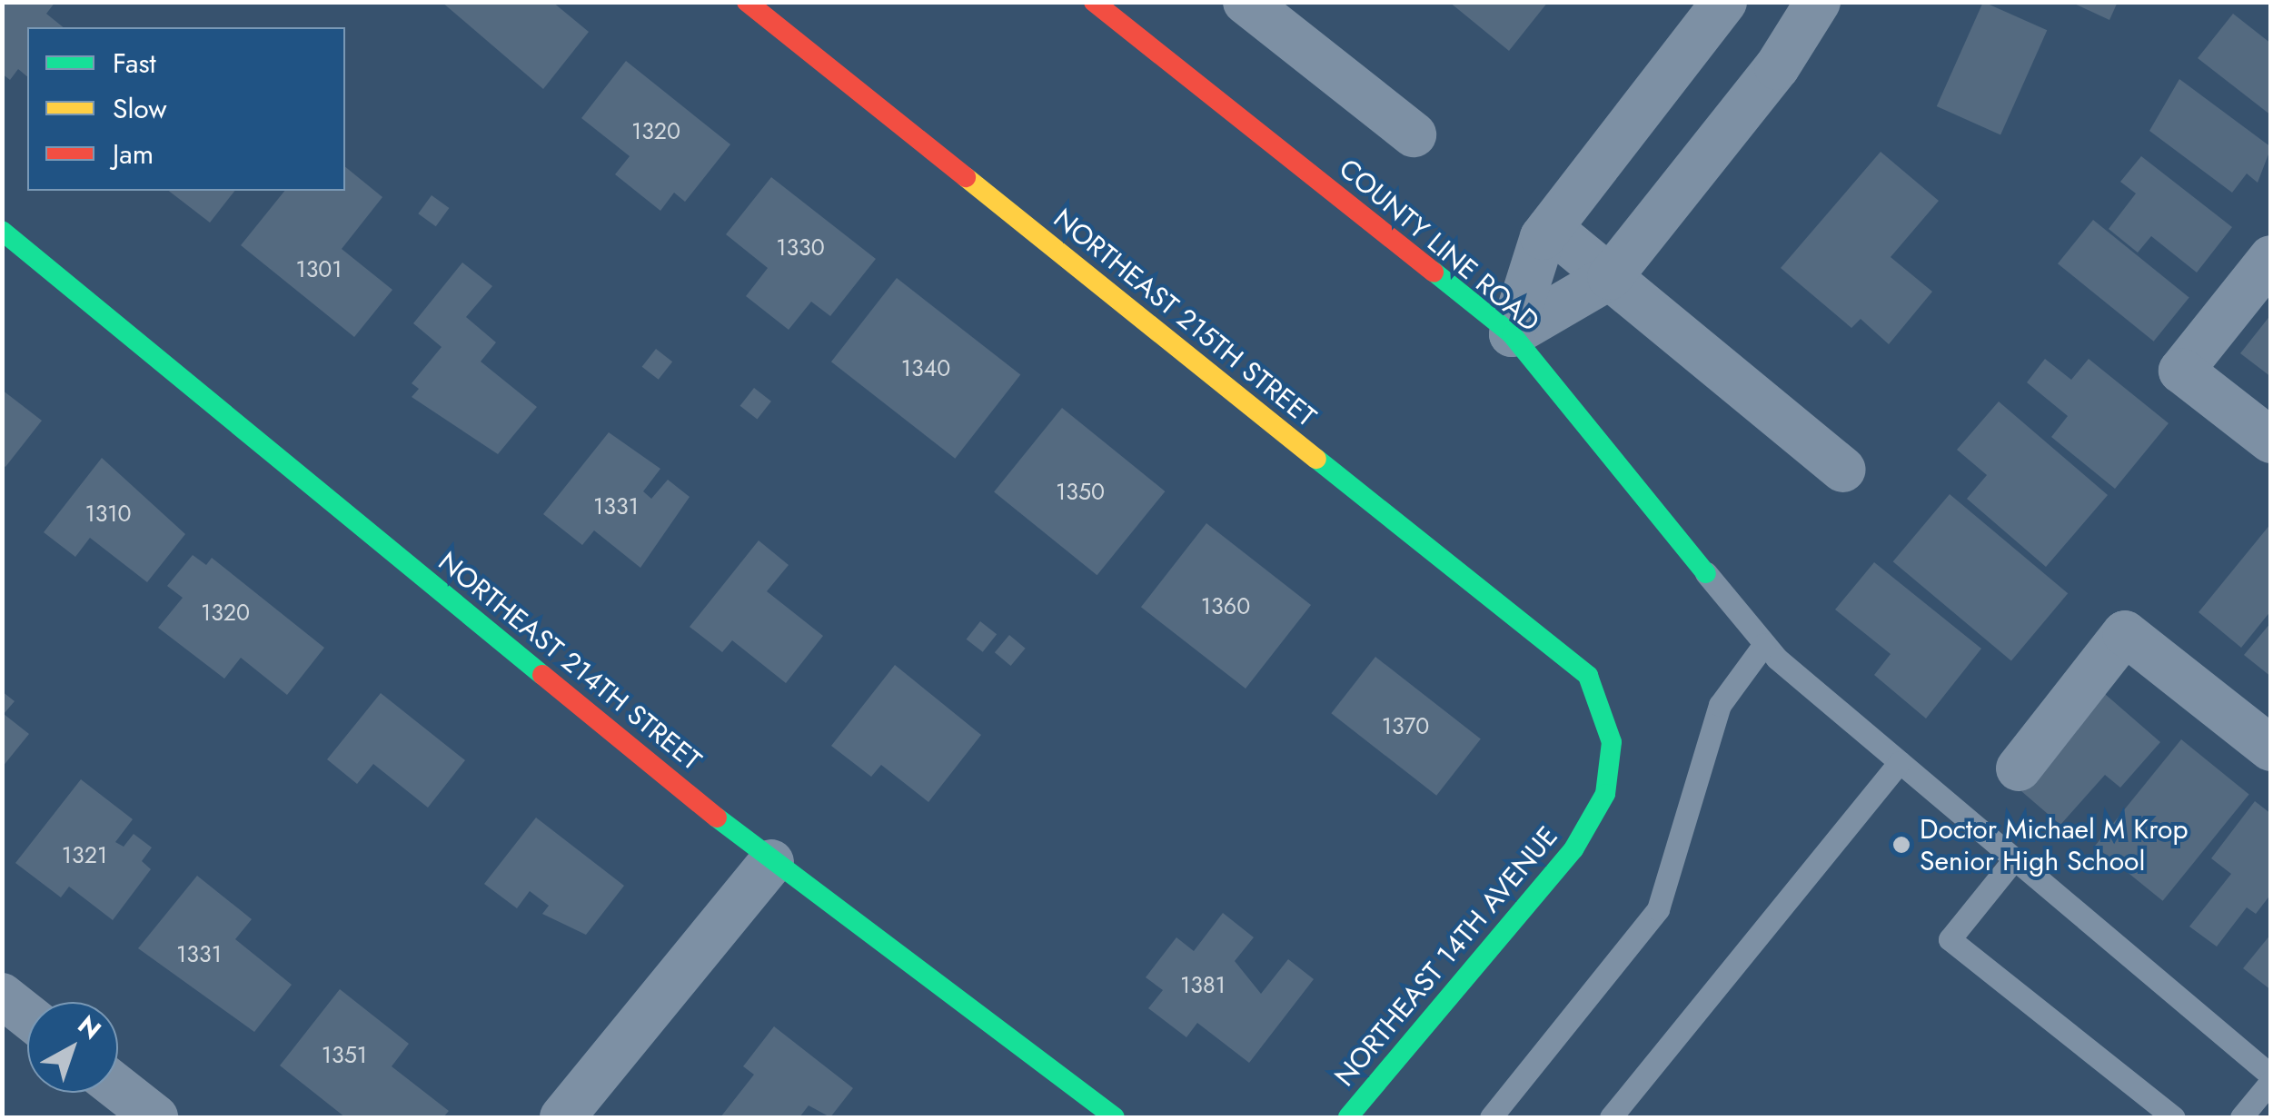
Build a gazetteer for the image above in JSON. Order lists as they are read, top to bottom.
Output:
{
  "streets": {
    "street": [
      "COUNTY LINE ROAD",
      "NORTHEAST 215TH STREET",
      "NORTHEAST 214TH STREET",
      "NORTHEAST 14TH AVENUE"
    ]
  },
  "crossings": [
    ["NORTHEAST 215TH STREET", "NORTHEAST 14TH AVENUE"]
  ],
  "places": ["Doctor Michael M Krop Senior High School"],
  "house_numbers": [
    "1320",
    "1330",
    "1301",
    "1340",
    "1350",
    "1331",
    "1310",
    "1360",
    "1320",
    "1370",
    "1321",
    "1331",
    "1381",
    "1351"
  ],
  "legend": ["Fast", "Slow", "Jam"],
  "north": "top right"
}
